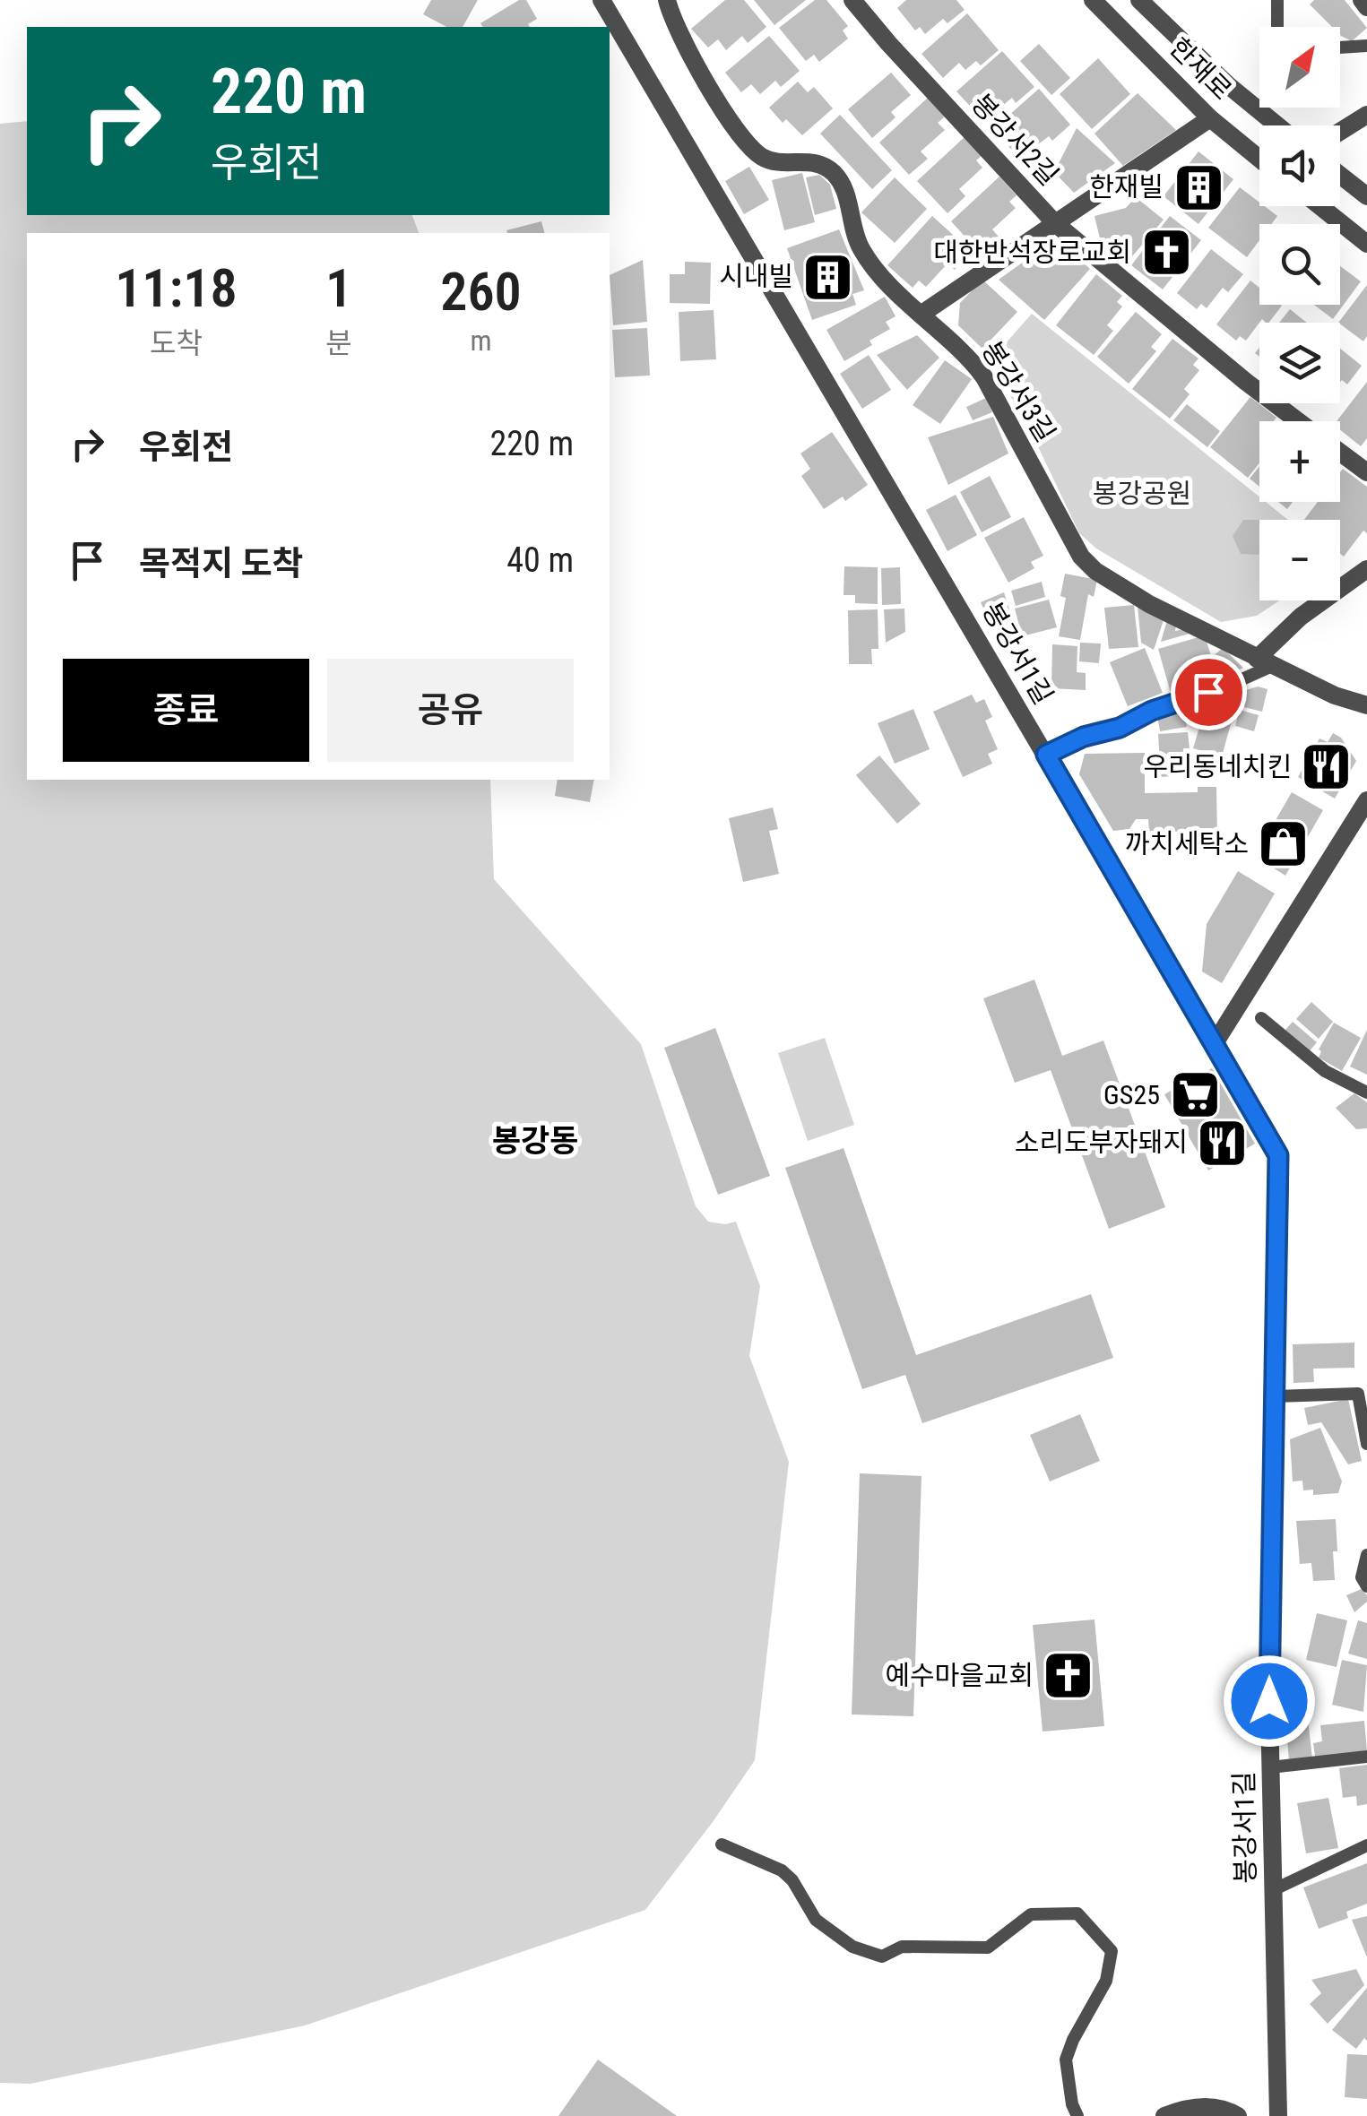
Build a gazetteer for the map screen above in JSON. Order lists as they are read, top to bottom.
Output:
{
  "streets": {
    "street": [
      "한재로",
      "봉강서2길",
      "봉강서3길",
      "봉강서1길"
    ]
  },
  "districts": ["봉강동"],
  "parks": ["봉강공원"],
  "places": {
    "building": ["한재빌", "시내빌"],
    "church": ["대한반석장로교회", "예수마을교회"],
    "restaurant": ["우리동네치킨", "소리도부자돼지"],
    "shop": ["까치세탁소"],
    "supermarket": ["GS25"]
  },
  "north": "top right",
  "page": {
    "map_buttons": ["+", "−"],
    "turn": ["220 m", "우회전"],
    "eta": [
      "11:18",
      "도착",
      "1",
      "분",
      "260",
      "m"
    ],
    "list": [
      {
        "name": "우회전",
        "value": "220 m"
      },
      {
        "name": "목적지 도착",
        "value": "40 m"
      }
    ],
    "buttons": ["종료", "공유"]
  }
}
